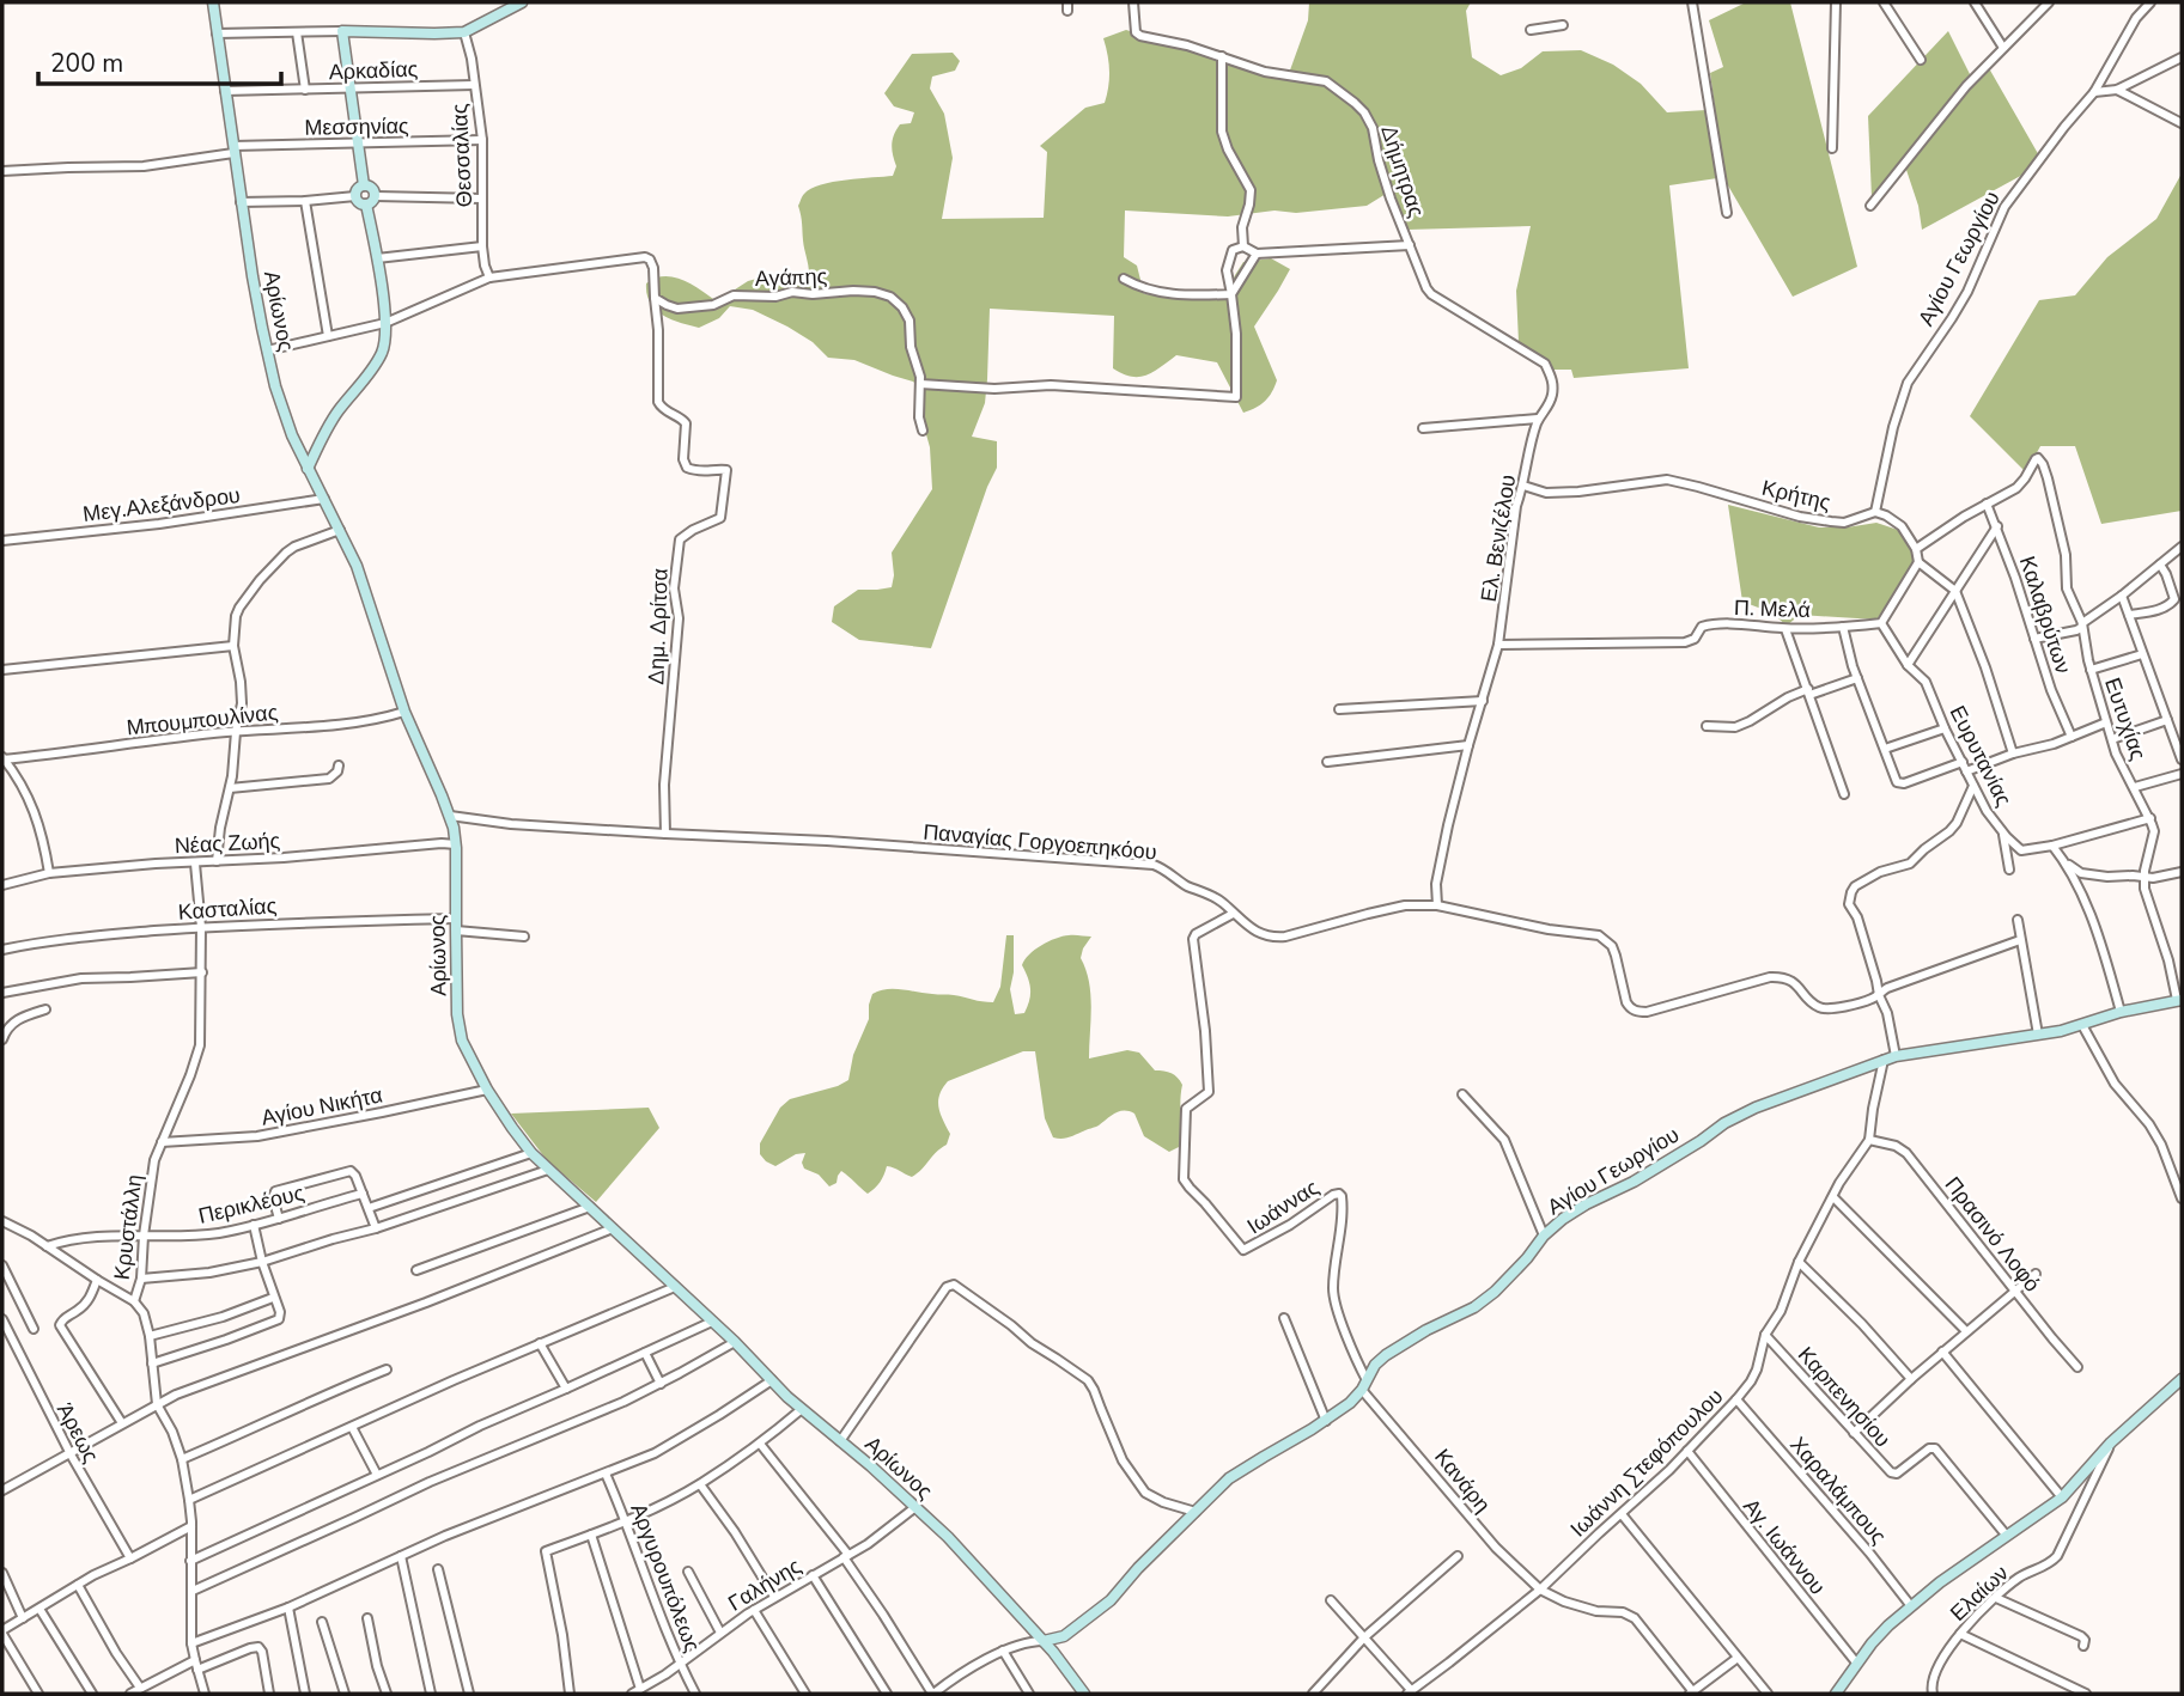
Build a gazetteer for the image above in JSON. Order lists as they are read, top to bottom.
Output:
{
  "streets": {
    "street": [
      "Αρκαδίας",
      "Μεσσηνίας",
      "Θεσσαλίας",
      "Δήμητρας",
      "Αγίου Γεωργίου",
      "Αγάπης",
      "Αρίωνος",
      "Κρήτης",
      "Μεγ.Αλεξάνδρου",
      "Ελ. Βενιζέλου",
      "Π. Μελά",
      "Καλαβρύτων",
      "Δημ. Δρίτσα",
      "Ευτυχίας",
      "Μπουμπουλίνας",
      "Ευρυτανίας",
      "Παναγίας Γοργοεπηκόου",
      "Νέας Ζωής",
      "Κασταλίας",
      "Αγίου Νικήτα",
      "Περικλέους",
      "Ιωάννας",
      "Κρυστάλλη",
      "Πρασινό Λοφό",
      "Καρπενησίου",
      "Άρεως",
      "Ιωάννη Στεφόπουλου",
      "Κανάρη",
      "Χαραλάμπους",
      "Αγ. Ιωάννου",
      "Αργυρουπόλεως",
      "Γαλήνης",
      "Ελαίων"
    ]
  },
  "crossings": [
    ["Αρκαδίας", "Θεσσαλίας"],
    ["Αρκαδίας", "Αρίωνος"],
    ["Μεσσηνίας", "Θεσσαλίας"],
    ["Μεσσηνίας", "Αρίωνος"],
    ["Δήμητρας", "Ελ. Βενιζέλου"],
    ["Αγίου Γεωργίου", "Αρίωνος"],
    ["Αγίου Γεωργίου", "Κρήτης"],
    ["Αγίου Γεωργίου", "Ευτυχίας"],
    ["Αγίου Γεωργίου", "Ιωάννας"],
    ["Αγίου Γεωργίου", "Ιωάννη Στεφόπουλου"],
    ["Αγίου Γεωργίου", "Κανάρη"],
    ["Αγάπης", "Δημ. Δρίτσα"],
    ["Αρίωνος", "Μεγ.Αλεξάνδρου"],
    ["Αρίωνος", "Μπουμπουλίνας"],
    ["Αρίωνος", "Παναγίας Γοργοεπηκόου"],
    ["Αρίωνος", "Νέας Ζωής"],
    ["Αρίωνος", "Κασταλίας"],
    ["Αρίωνος", "Αγίου Νικήτα"],
    ["Αρίωνος", "Γαλήνης"],
    ["Κρήτης", "Ελ. Βενιζέλου"],
    ["Ελ. Βενιζέλου", "Π. Μελά"],
    ["Ελ. Βενιζέλου", "Παναγίας Γοργοεπηκόου"],
    ["Π. Μελά", "Ευρυτανίας"],
    ["Καλαβρύτων", "Ευτυχίας"],
    ["Δημ. Δρίτσα", "Παναγίας Γοργοεπηκόου"],
    ["Παναγίας Γοργοεπηκόου", "Ιωάννας"],
    ["Νέας Ζωής", "Κρυστάλλη"],
    ["Κασταλίας", "Κρυστάλλη"],
    ["Αγίου Νικήτα", "Κρυστάλλη"],
    ["Περικλέους", "Κρυστάλλη"],
    ["Ιωάννας", "Κανάρη"],
    ["Πρασινό Λοφό", "Ιωάννη Στεφόπουλου"],
    ["Καρπενησίου", "Ιωάννη Στεφόπουλου"],
    ["Ιωάννη Στεφόπουλου", "Κανάρη"],
    ["Ιωάννη Στεφόπουλου", "Χαραλάμπους"],
    ["Ιωάννη Στεφόπουλου", "Αγ. Ιωάννου"],
    ["Αργυρουπόλεως", "Γαλήνης"]
  ],
  "scale_bar": "200 m"
}
